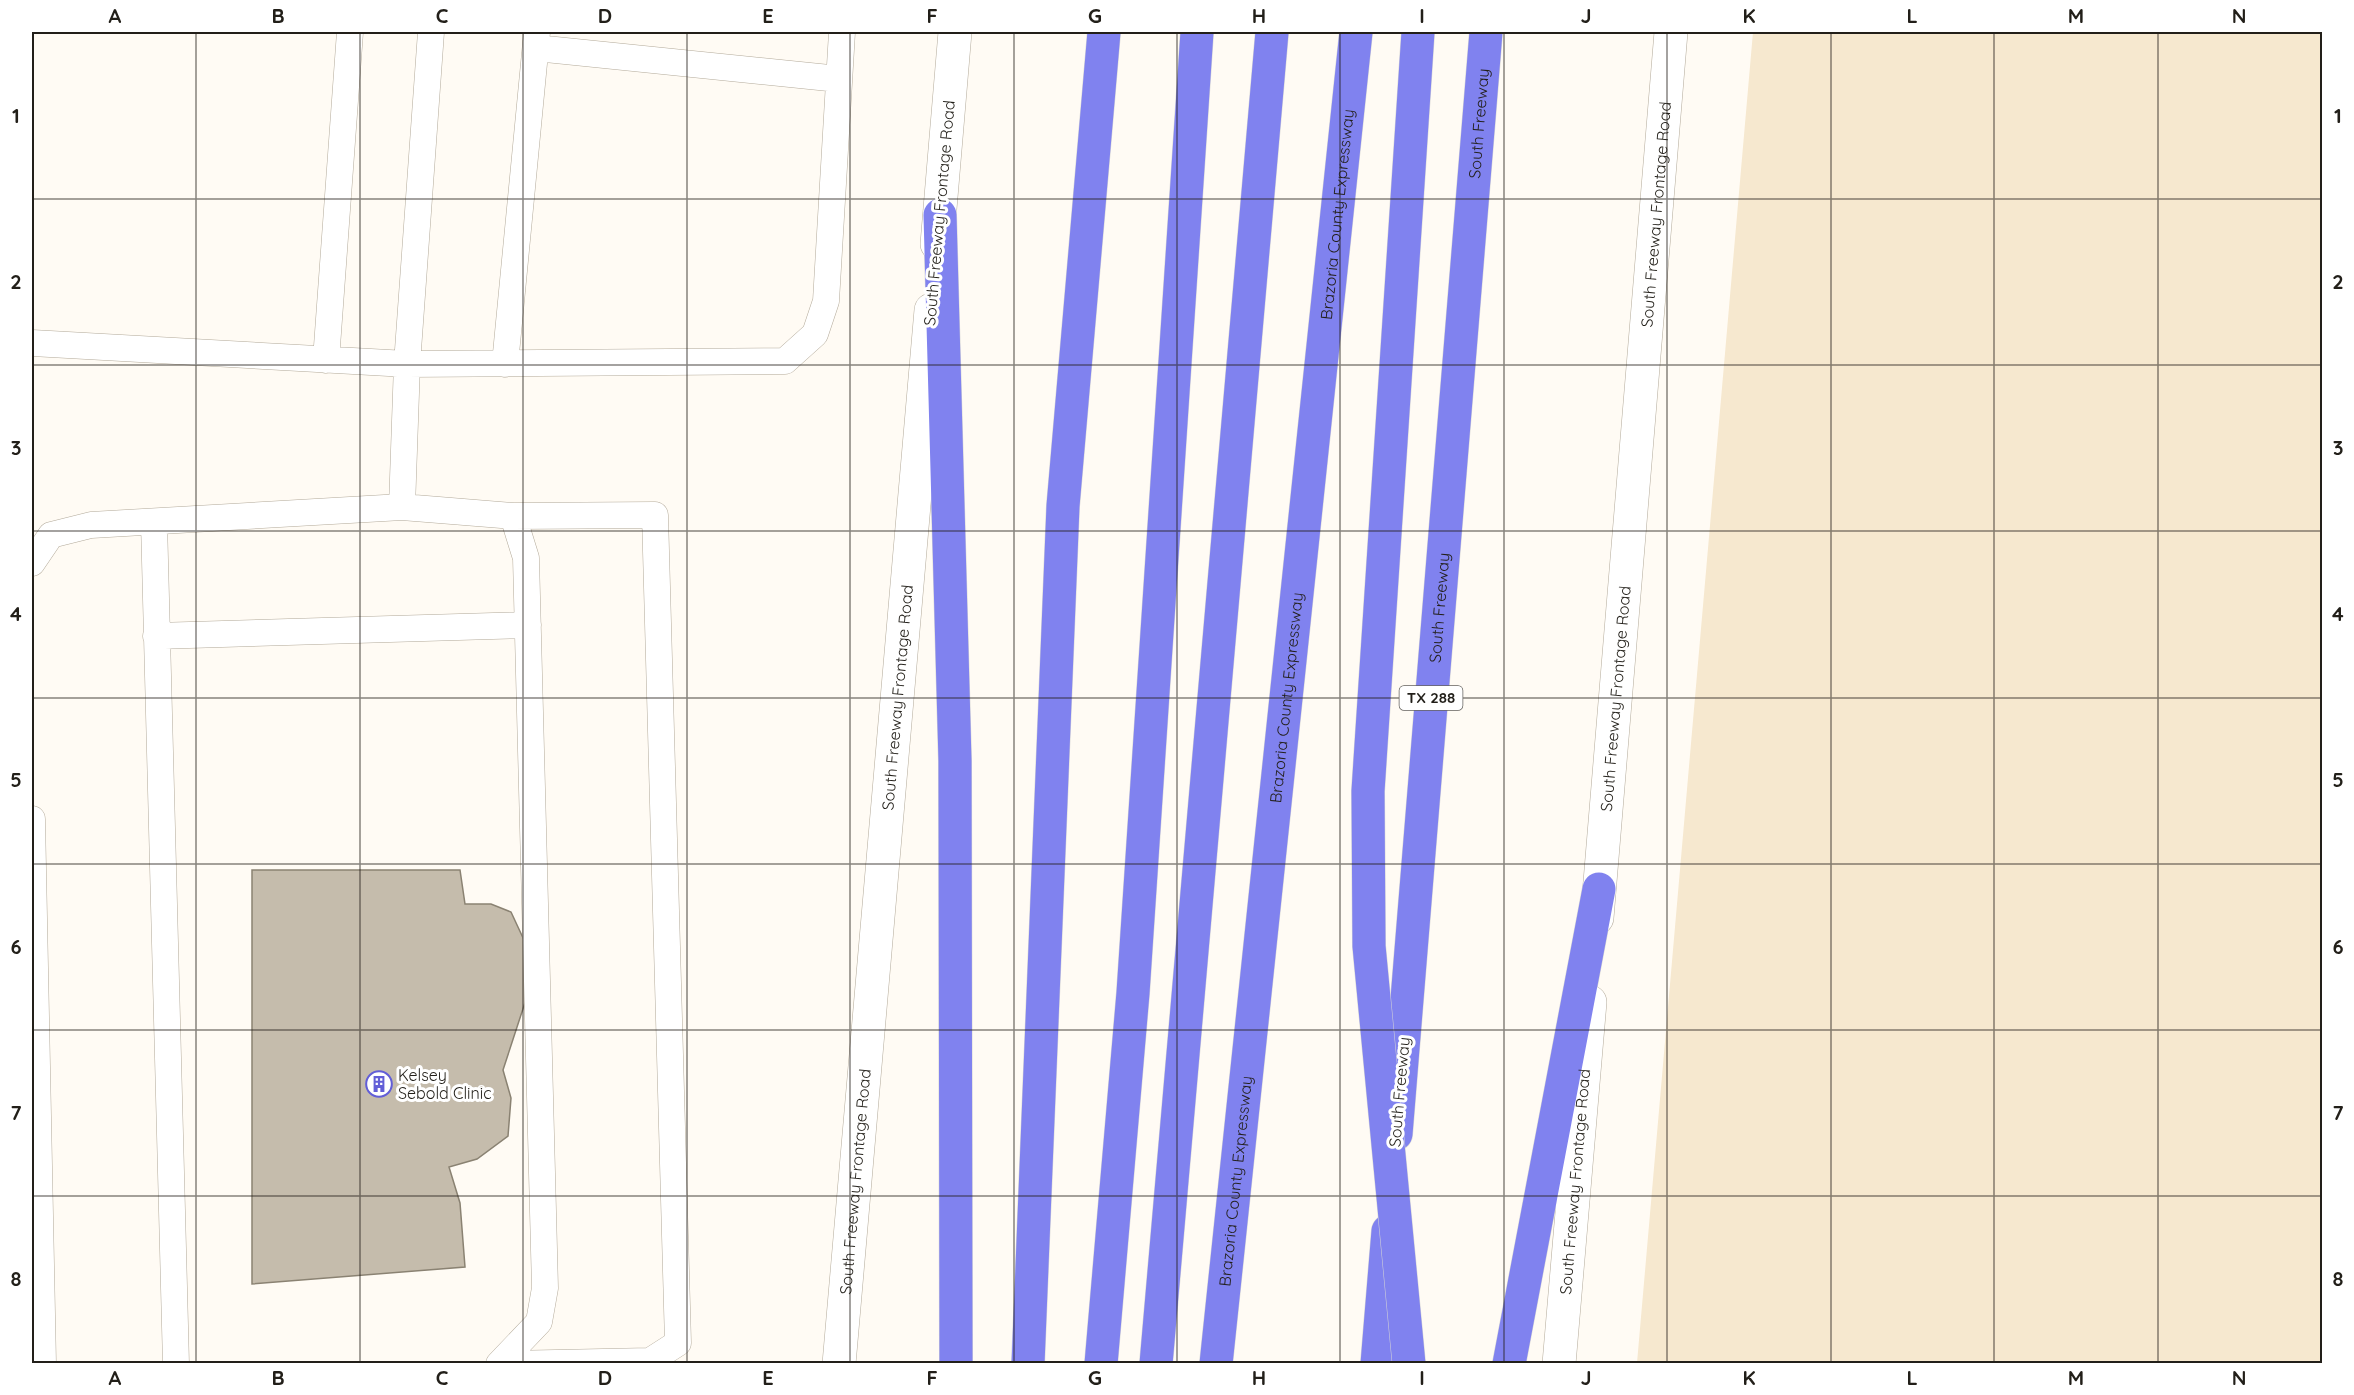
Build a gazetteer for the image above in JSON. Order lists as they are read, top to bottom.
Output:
{
  "streets": {
    "highway": ["South Freeway", "Brazoria County Expressway", "TX 288"],
    "main road": ["South Freeway Frontage Road"]
  },
  "places": {
    "building": ["Kelsey Sebold Clinic"]
  },
  "grid": {
    "columns": [
      "A",
      "B",
      "C",
      "D",
      "E",
      "F",
      "G",
      "H",
      "I",
      "J",
      "K",
      "L",
      "M",
      "N"
    ],
    "rows": [
      "1",
      "2",
      "3",
      "4",
      "5",
      "6",
      "7",
      "8"
    ]
  }
}
